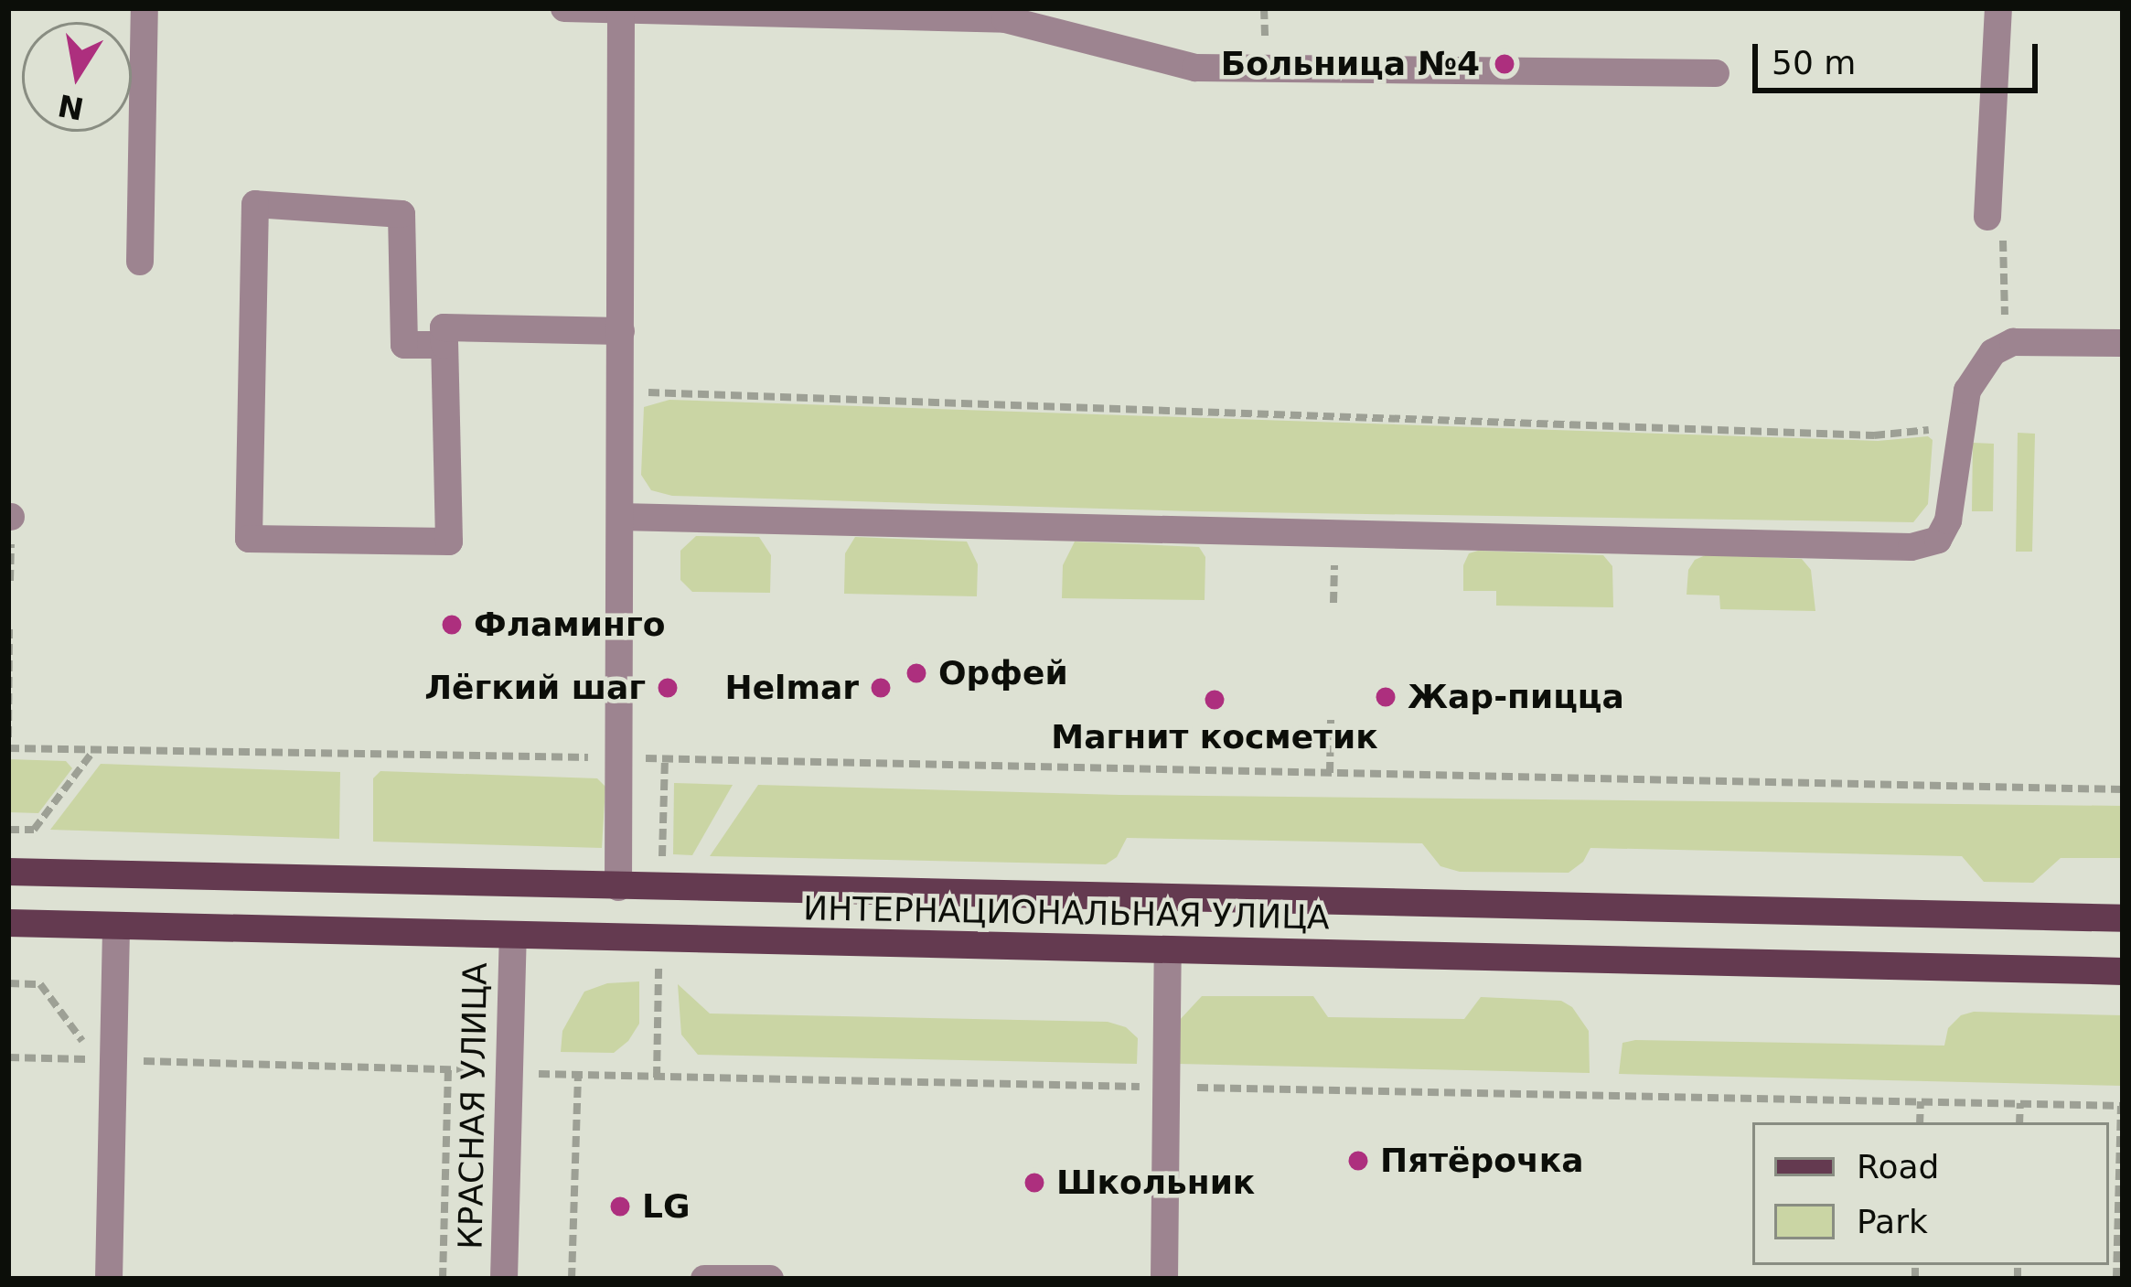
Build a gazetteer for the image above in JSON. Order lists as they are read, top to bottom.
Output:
{
  "streets": {
    "main road": ["ИНТЕРНАЦИОНАЛЬНАЯ УЛИЦА"],
    "street": ["КРАСНАЯ УЛИЦА"]
  },
  "crossings": [
    ["ИНТЕРНАЦИОНАЛЬНАЯ УЛИЦА", "КРАСНАЯ УЛИЦА"]
  ],
  "places": [
    "Больница №4",
    "Фламинго",
    "Орфей",
    "Лёгкий шаг",
    "Helmar",
    "Жар-пицца",
    "Магнит косметик",
    "Пятёрочка",
    "Школьник",
    "LG"
  ],
  "legend": ["Road", "Park"],
  "scale_bar": "50 m",
  "north": "bottom"
}
